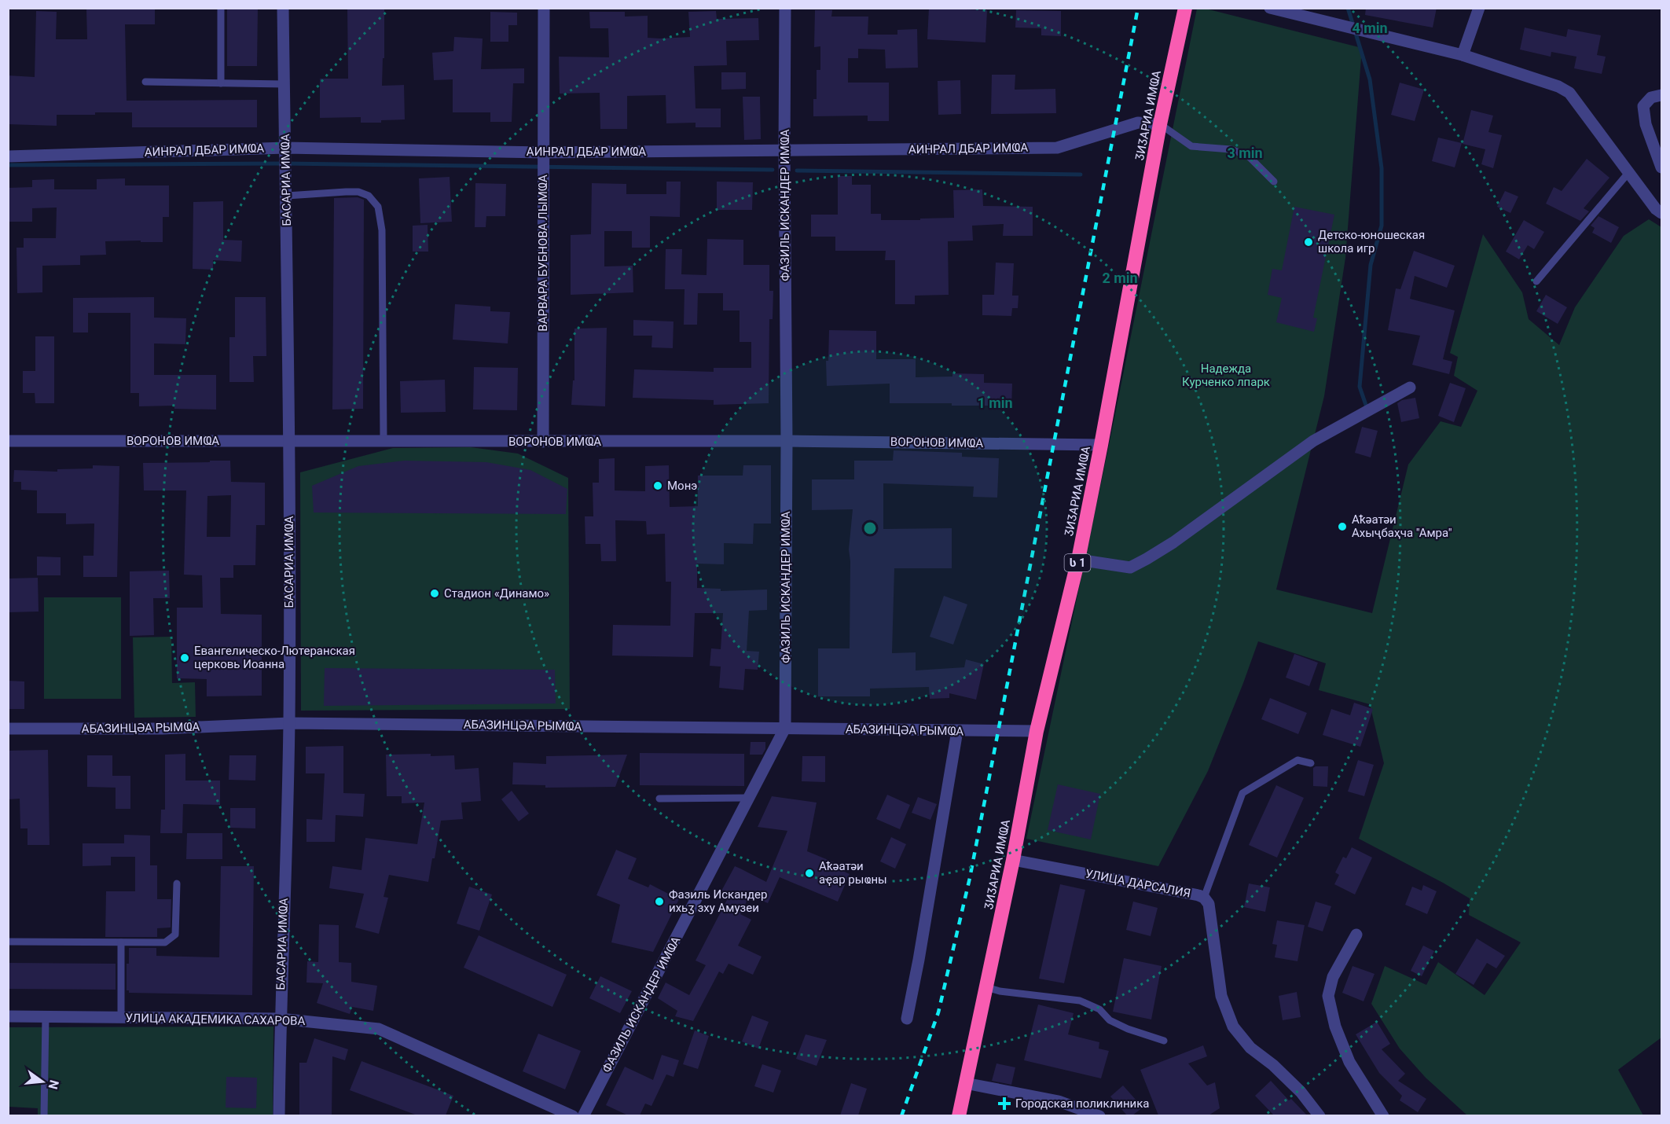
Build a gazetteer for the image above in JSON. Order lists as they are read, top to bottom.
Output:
{
  "streets": {
    "highway": ["ӠИӠАРИА ИМҨА", "ს 1"],
    "street": [
      "АИНРАЛ ДБАР ИМҨА",
      "БАСАРИА ИМҨА",
      "ФАЗИЛЬ ИСКАНДЕР ИМҨА",
      "ВАРВАРА БУБНОВА ЛЫМҨА",
      "ВОРОНОВ ИМҨА",
      "АБАЗИНЦӘА РЫМҨА",
      "УЛИЦА ДАРСАЛИЯ",
      "УЛИЦА АКАДЕМИКА САХАРОВА"
    ]
  },
  "crossings": [
    ["ӠИӠАРИА ИМҨА", "АИНРАЛ ДБАР ИМҨА"],
    ["ӠИӠАРИА ИМҨА", "ВОРОНОВ ИМҨА"],
    ["ӠИӠАРИА ИМҨА", "АБАЗИНЦӘА РЫМҨА"],
    ["ӠИӠАРИА ИМҨА", "УЛИЦА ДАРСАЛИЯ"],
    ["АИНРАЛ ДБАР ИМҨА", "БАСАРИА ИМҨА"],
    ["АИНРАЛ ДБАР ИМҨА", "ФАЗИЛЬ ИСКАНДЕР ИМҨА"],
    ["АИНРАЛ ДБАР ИМҨА", "ВАРВАРА БУБНОВА ЛЫМҨА"],
    ["БАСАРИА ИМҨА", "ВОРОНОВ ИМҨА"],
    ["БАСАРИА ИМҨА", "АБАЗИНЦӘА РЫМҨА"],
    ["БАСАРИА ИМҨА", "УЛИЦА АКАДЕМИКА САХАРОВА"],
    ["ФАЗИЛЬ ИСКАНДЕР ИМҨА", "ВОРОНОВ ИМҨА"],
    ["ФАЗИЛЬ ИСКАНДЕР ИМҨА", "АБАЗИНЦӘА РЫМҨА"],
    ["ВАРВАРА БУБНОВА ЛЫМҨА", "ВОРОНОВ ИМҨА"]
  ],
  "parks": ["Надежда Курченко лпарк"],
  "places": {
    "other": [
      "Детско-юношеская школа игр",
      "Монэ",
      "Аҟәатәи Ахыҷбаҳча \"Амра\"",
      "Cтадион «Динамо»",
      "Евангелическо-Лютеранская церковь Иоанна",
      "Аҟәатәи аҿар рыҩны",
      "Фазиль Искандер ихьӡ зху Амузеи"
    ],
    "health": ["Городская поликлиника"]
  },
  "north": "right",
  "rings": [
    "4 min",
    "3 min",
    "2 min",
    "1 min"
  ]
}
